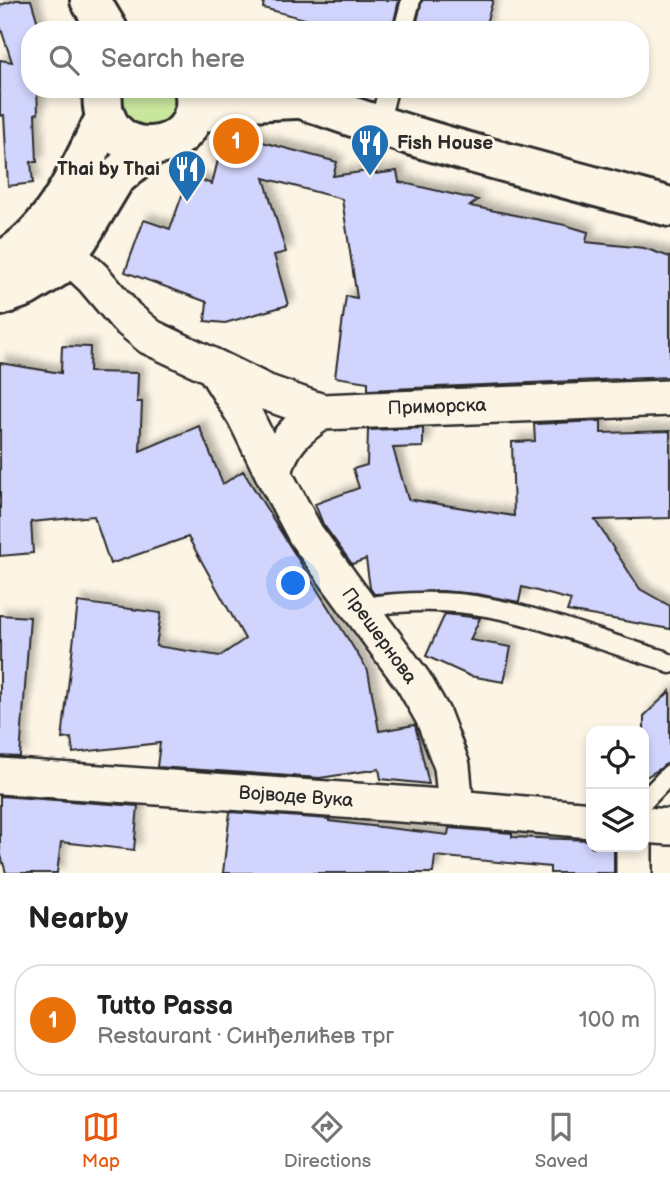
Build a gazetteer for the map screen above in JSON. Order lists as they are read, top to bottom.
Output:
{
  "streets": {
    "street": ["Приморска", "Прешернова", "Војводе Вука"]
  },
  "crossings": [
    ["Приморска", "Прешернова"],
    ["Прешернова", "Војводе Вука"]
  ],
  "places": {
    "restaurant": ["Fish House", "Thai by Thai"]
  },
  "page": {
    "search": "Search here",
    "pins": "1",
    "heading": "Nearby",
    "list": [
      {
        "mark": "1",
        "name": "Tutto Passa",
        "note": "Restaurant · Синђелићев трг",
        "value": "100 m"
      }
    ],
    "nav": ["Map", "Directions", "Saved"]
  }
}
